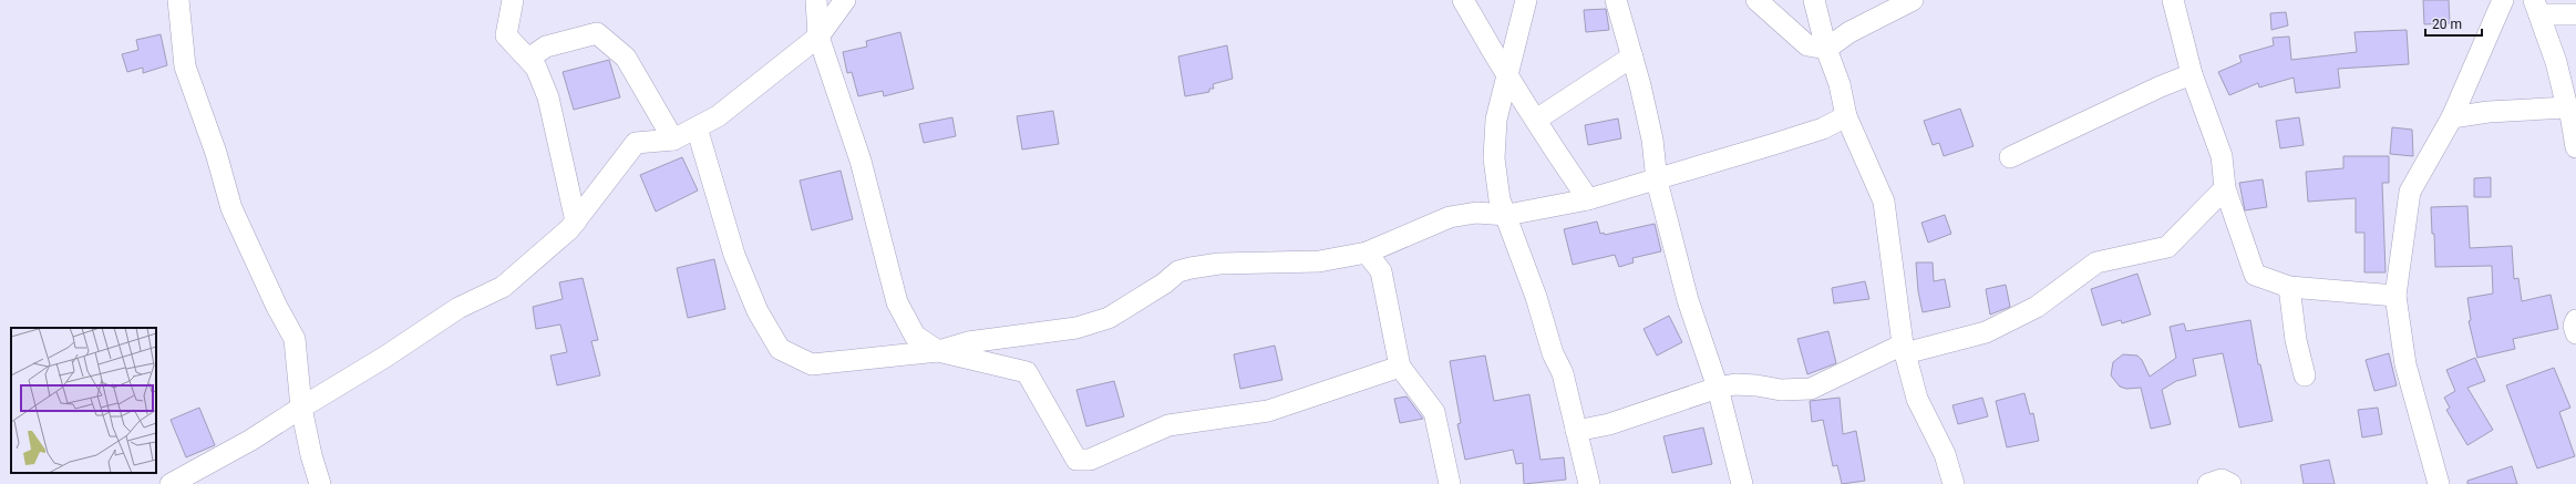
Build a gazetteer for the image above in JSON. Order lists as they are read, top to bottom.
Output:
{
  "scale_bar": "20 m"
}
